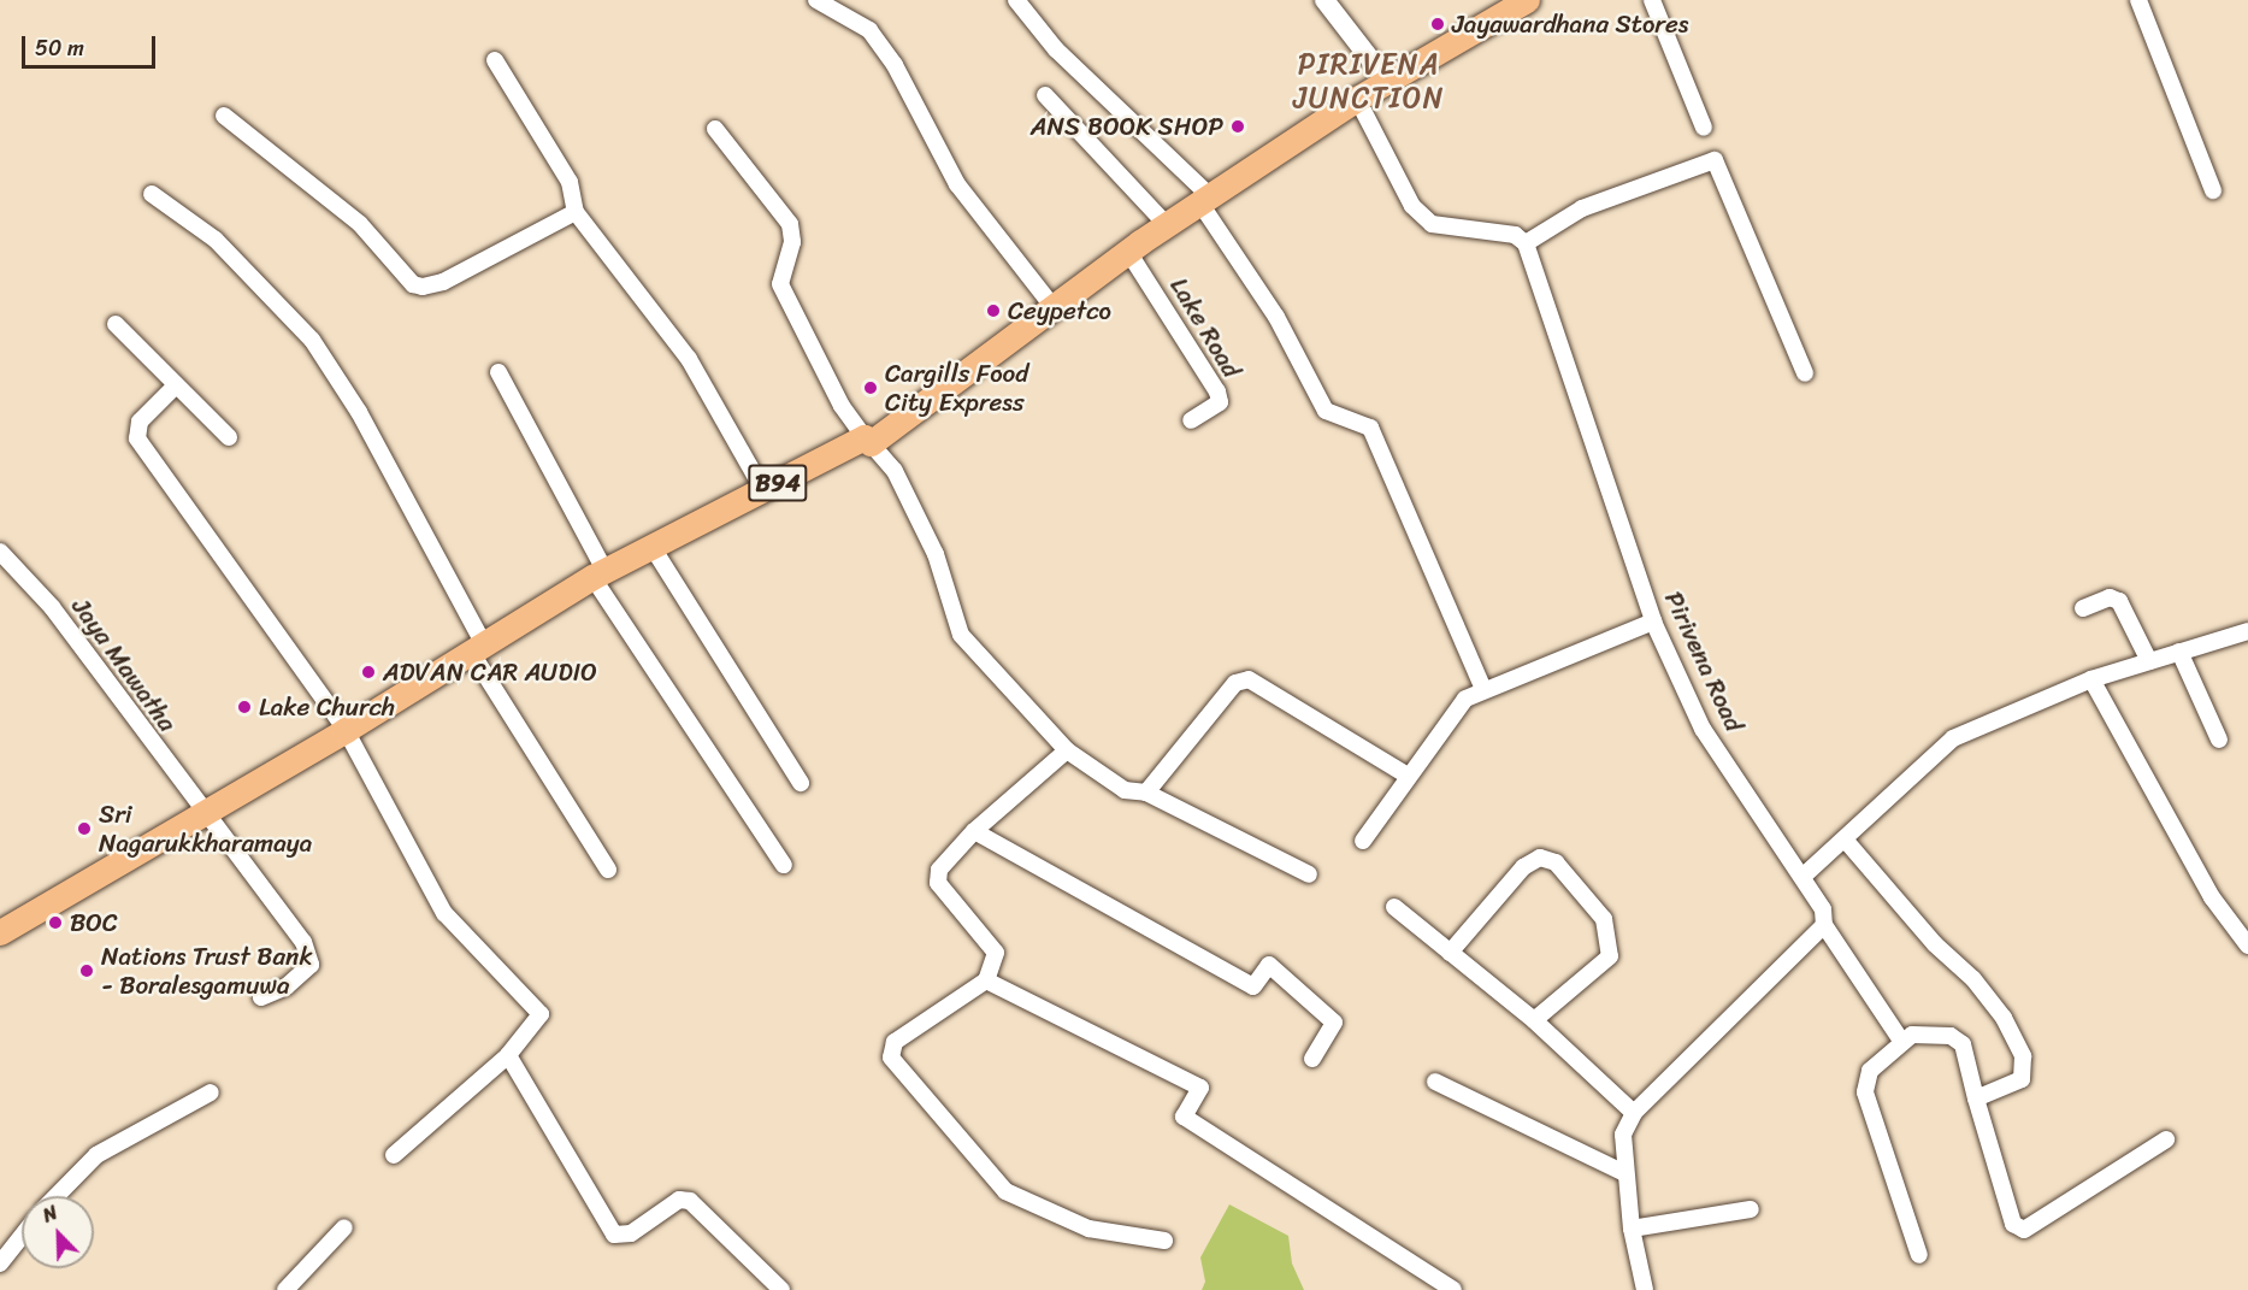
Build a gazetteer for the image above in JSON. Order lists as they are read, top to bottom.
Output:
{
  "streets": {
    "main road": ["B94"],
    "street": ["Lake Road", "Pirivena Road", "Jaya Mawatha"]
  },
  "crossings": [
    ["Lake Road", "B94"],
    ["B94", "Jaya Mawatha"]
  ],
  "districts": ["PIRIVENA JUNCTION"],
  "places": [
    "Jayawardhana Stores",
    "ANS BOOK SHOP",
    "Ceypetco",
    "Cargills Food City Express",
    "ADVAN CAR AUDIO",
    "Lake Church",
    "Sri Nagarukkharamaya",
    "BOC",
    "Nations Trust Bank - Boralesgamuwa"
  ],
  "scale_bar": "50 m",
  "north": "top left"
}
